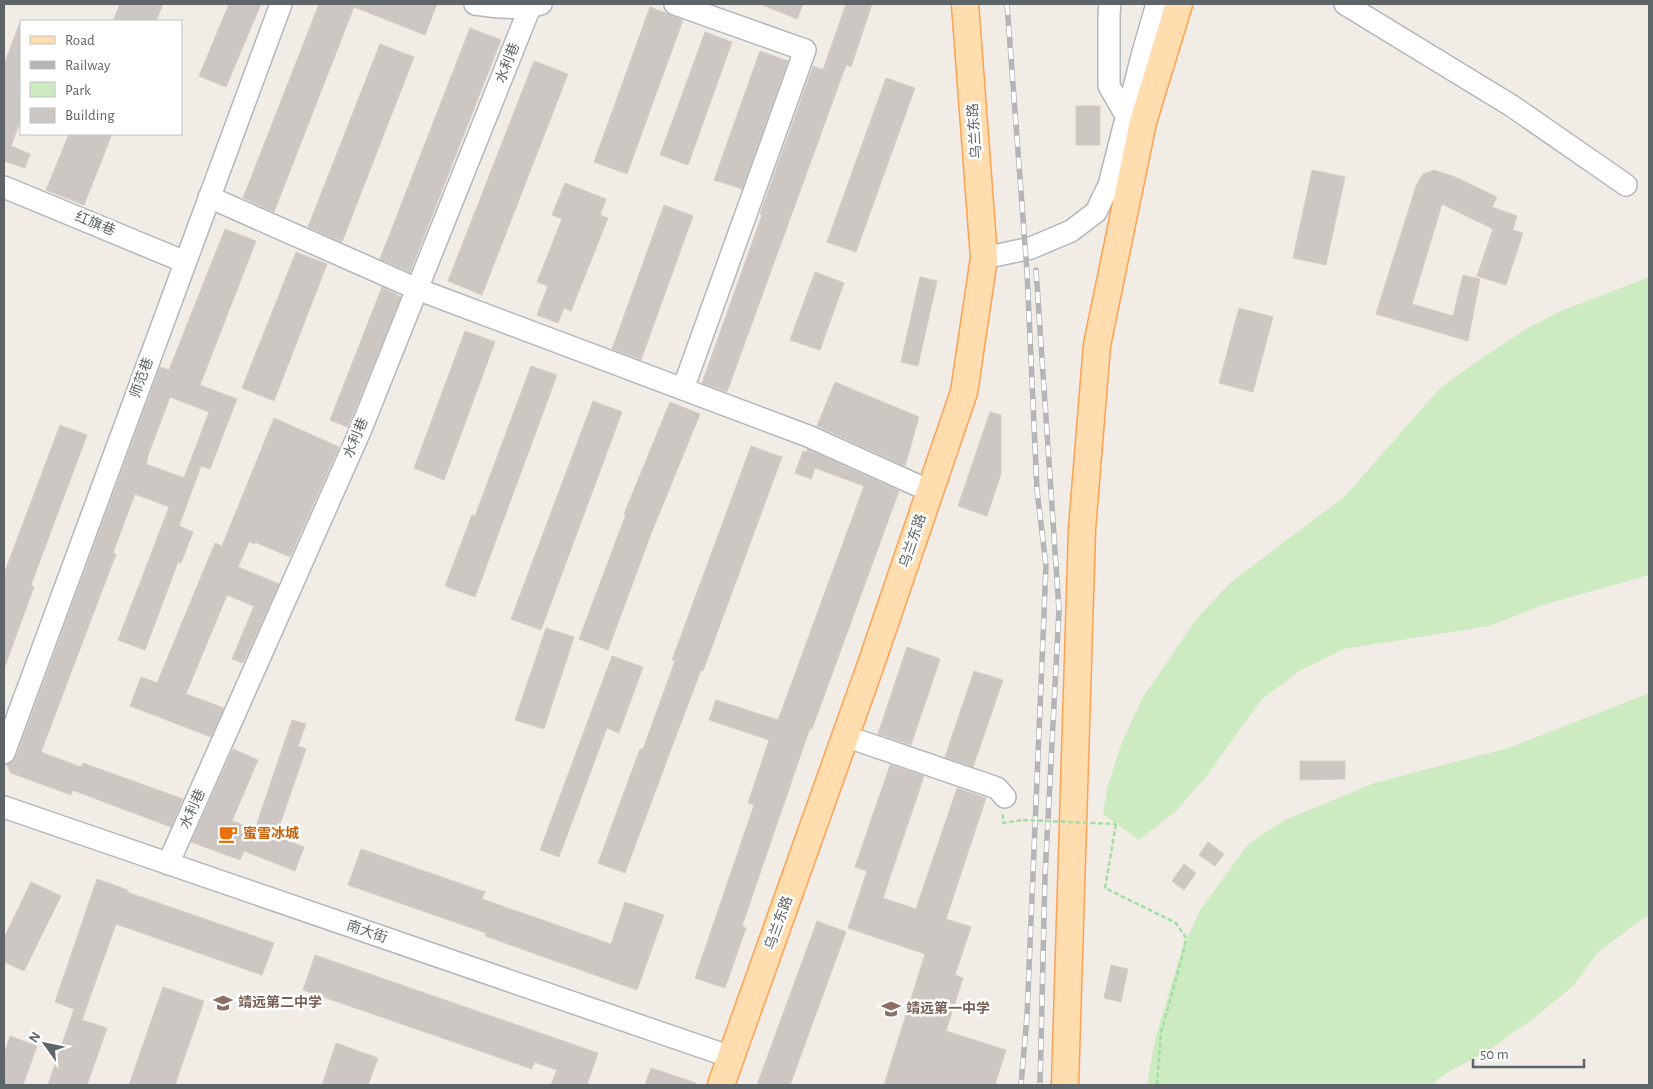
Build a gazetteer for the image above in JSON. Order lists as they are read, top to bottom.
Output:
{
  "streets": {
    "main road": ["乌兰东路"],
    "street": [
      "水利巷",
      "红旗巷",
      "师范巷",
      "南大街"
    ]
  },
  "crossings": [
    ["水利巷", "南大街"],
    ["乌兰东路", "南大街"],
    ["红旗巷", "师范巷"]
  ],
  "places": {
    "cafe": ["蜜雪冰城"],
    "school or university": ["靖远第二中学", "靖远第一中学"]
  },
  "legend": [
    "Road",
    "Railway",
    "Park",
    "Building"
  ],
  "scale_bar": "50 m",
  "north": "top left"
}
